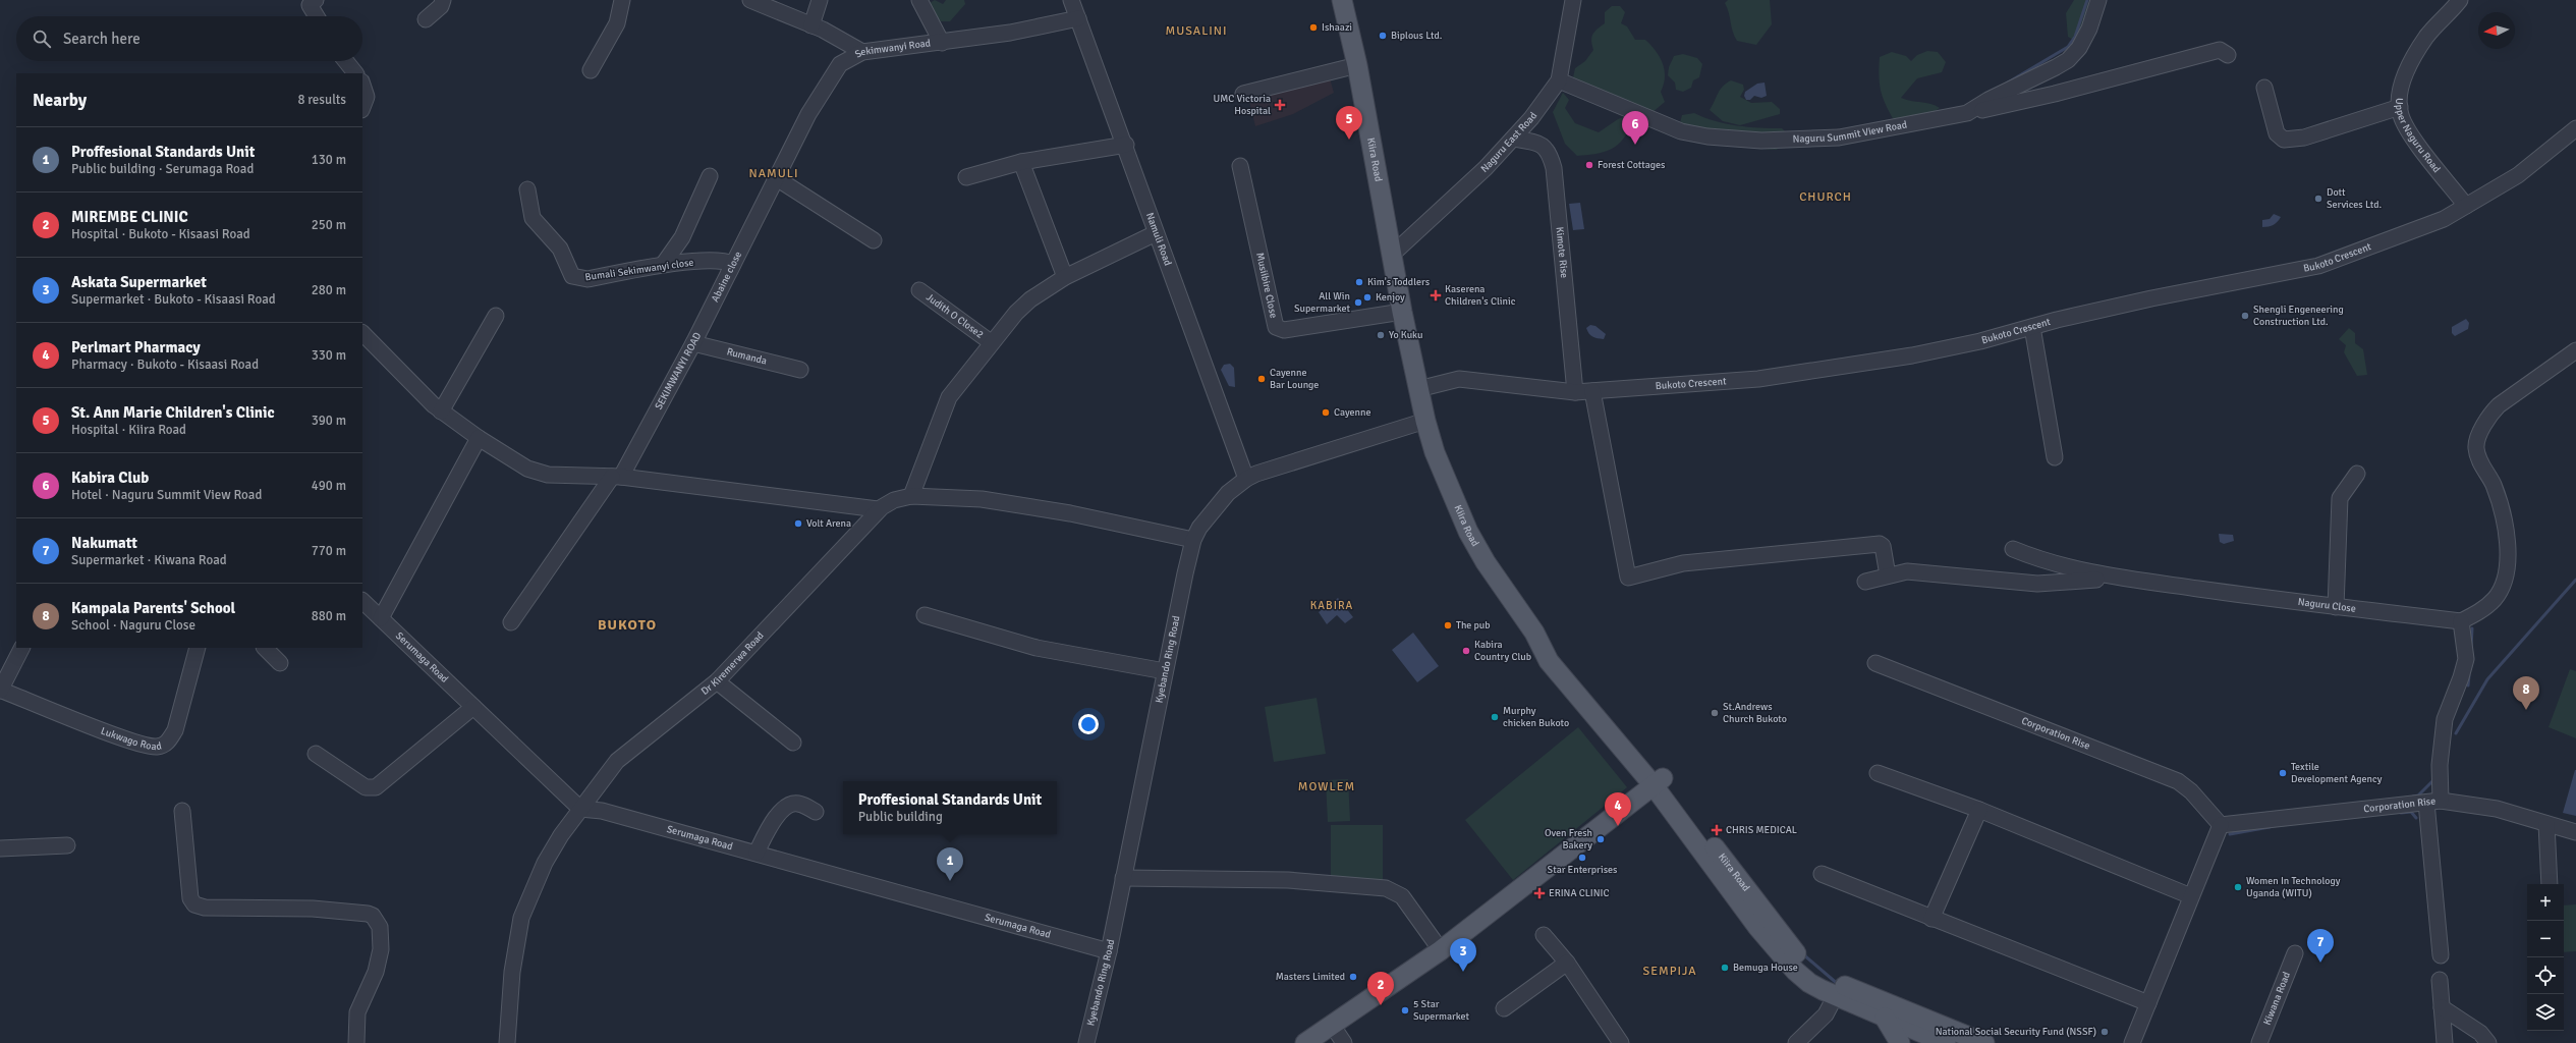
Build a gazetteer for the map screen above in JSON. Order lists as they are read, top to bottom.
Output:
{
  "streets": {
    "main road": ["Kiira Road"],
    "street": [
      "Sekimwanyi Road",
      "Naguru Summit View Road",
      "Upper Naguru Road",
      "Naguru East Road",
      "Namuli Road",
      "Kimote Rise",
      "Bukoto Crescent",
      "Bumali Sekimwanyi close",
      "Abaine close",
      "Musiibire Close",
      "Judith O Close2",
      "Rumanda",
      "SEKIMWANYI ROAD",
      "Naguru Close",
      "Serumaga Road",
      "Kyebando Ring Road",
      "Dr Kiremerwa Road",
      "Corporation Rise",
      "Lukwago Road",
      "Kiwana Road"
    ]
  },
  "crossings": [
    ["Sekimwanyi Road", "Namuli Road"],
    ["Sekimwanyi Road", "Abaine close"],
    ["Naguru Summit View Road", "Naguru East Road"],
    ["Upper Naguru Road", "Bukoto Crescent"],
    ["Naguru East Road", "Kiira Road"],
    ["Naguru East Road", "Kimote Rise"],
    ["Kiira Road", "Bukoto Crescent"],
    ["Kiira Road", "Musiibire Close"],
    ["Kiira Road", "Kyebando Ring Road"],
    ["Namuli Road", "Kyebando Ring Road"],
    ["Kimote Rise", "Bukoto Crescent"],
    ["Bukoto Crescent", "Kyebando Ring Road"],
    ["Bumali Sekimwanyi close", "Abaine close"],
    ["Bumali Sekimwanyi close", "SEKIMWANYI ROAD"],
    ["Abaine close", "Rumanda"],
    ["Abaine close", "SEKIMWANYI ROAD"],
    ["Serumaga Road", "Kyebando Ring Road"],
    ["Serumaga Road", "Dr Kiremerwa Road"],
    ["Kyebando Ring Road", "Dr Kiremerwa Road"]
  ],
  "districts": [
    "MUSALINI",
    "NAMULI",
    "CHURCH",
    "KABIRA",
    "BUKOTO",
    "MOWLEM",
    "SEMPIJA"
  ],
  "places": {
    "other": [
      "Ishaazi",
      "Biplous Ltd.",
      "Forest Cottages",
      "Dott Services Ltd.",
      "Kim's Toddlers",
      "Kenjoy",
      "All Win Supermarket",
      "Shengli Engeneering Construction Ltd.",
      "Yo Kuku",
      "Cayenne Bar Lounge",
      "Cayenne",
      "Volt Arena",
      "The pub",
      "Kabira Country Club",
      "St.Andrews Church Bukoto",
      "Murphy chicken Bukoto",
      "Textile Development Agency",
      "Oven Fresh Bakery",
      "Star Enterprises",
      "Women In Technology Uganda (WITU)",
      "Bemuga House",
      "Masters Limited",
      "5 Star Supermarket",
      "National Social Security Fund (NSSF)"
    ],
    "health": [
      "UMC Victoria Hospital",
      "Kaserena Children's Clinic",
      "CHRIS MEDICAL",
      "ERINA CLINIC"
    ]
  },
  "north": "left",
  "page": {
    "search": "Search here",
    "heading": ["Nearby", "8 results"],
    "pins": [
      "5",
      "6",
      "8",
      "4",
      "1",
      "7",
      "3",
      "2"
    ],
    "list": [
      {
        "mark": "1",
        "name": "Proffesional Standards Unit",
        "note": "Public building · Serumaga Road",
        "value": "130 m"
      },
      {
        "mark": "2",
        "name": "MIREMBE CLINIC",
        "note": "Hospital · Bukoto - Kisaasi Road",
        "value": "250 m"
      },
      {
        "mark": "3",
        "name": "Askata Supermarket",
        "note": "Supermarket · Bukoto - Kisaasi Road",
        "value": "280 m"
      },
      {
        "mark": "4",
        "name": "Perlmart Pharmacy",
        "note": "Pharmacy · Bukoto - Kisaasi Road",
        "value": "330 m"
      },
      {
        "mark": "5",
        "name": "St. Ann Marie Children's Clinic",
        "note": "Hospital · Kiira Road",
        "value": "390 m"
      },
      {
        "mark": "6",
        "name": "Kabira Club",
        "note": "Hotel · Naguru Summit View Road",
        "value": "490 m"
      },
      {
        "mark": "7",
        "name": "Nakumatt",
        "note": "Supermarket · Kiwana Road",
        "value": "770 m"
      },
      {
        "mark": "8",
        "name": "Kampala Parents' School",
        "note": "School · Naguru Close",
        "value": "880 m"
      }
    ],
    "popup": ["Proffesional Standards Unit", "Public building"],
    "map_buttons": ["+", "−"]
  }
}
